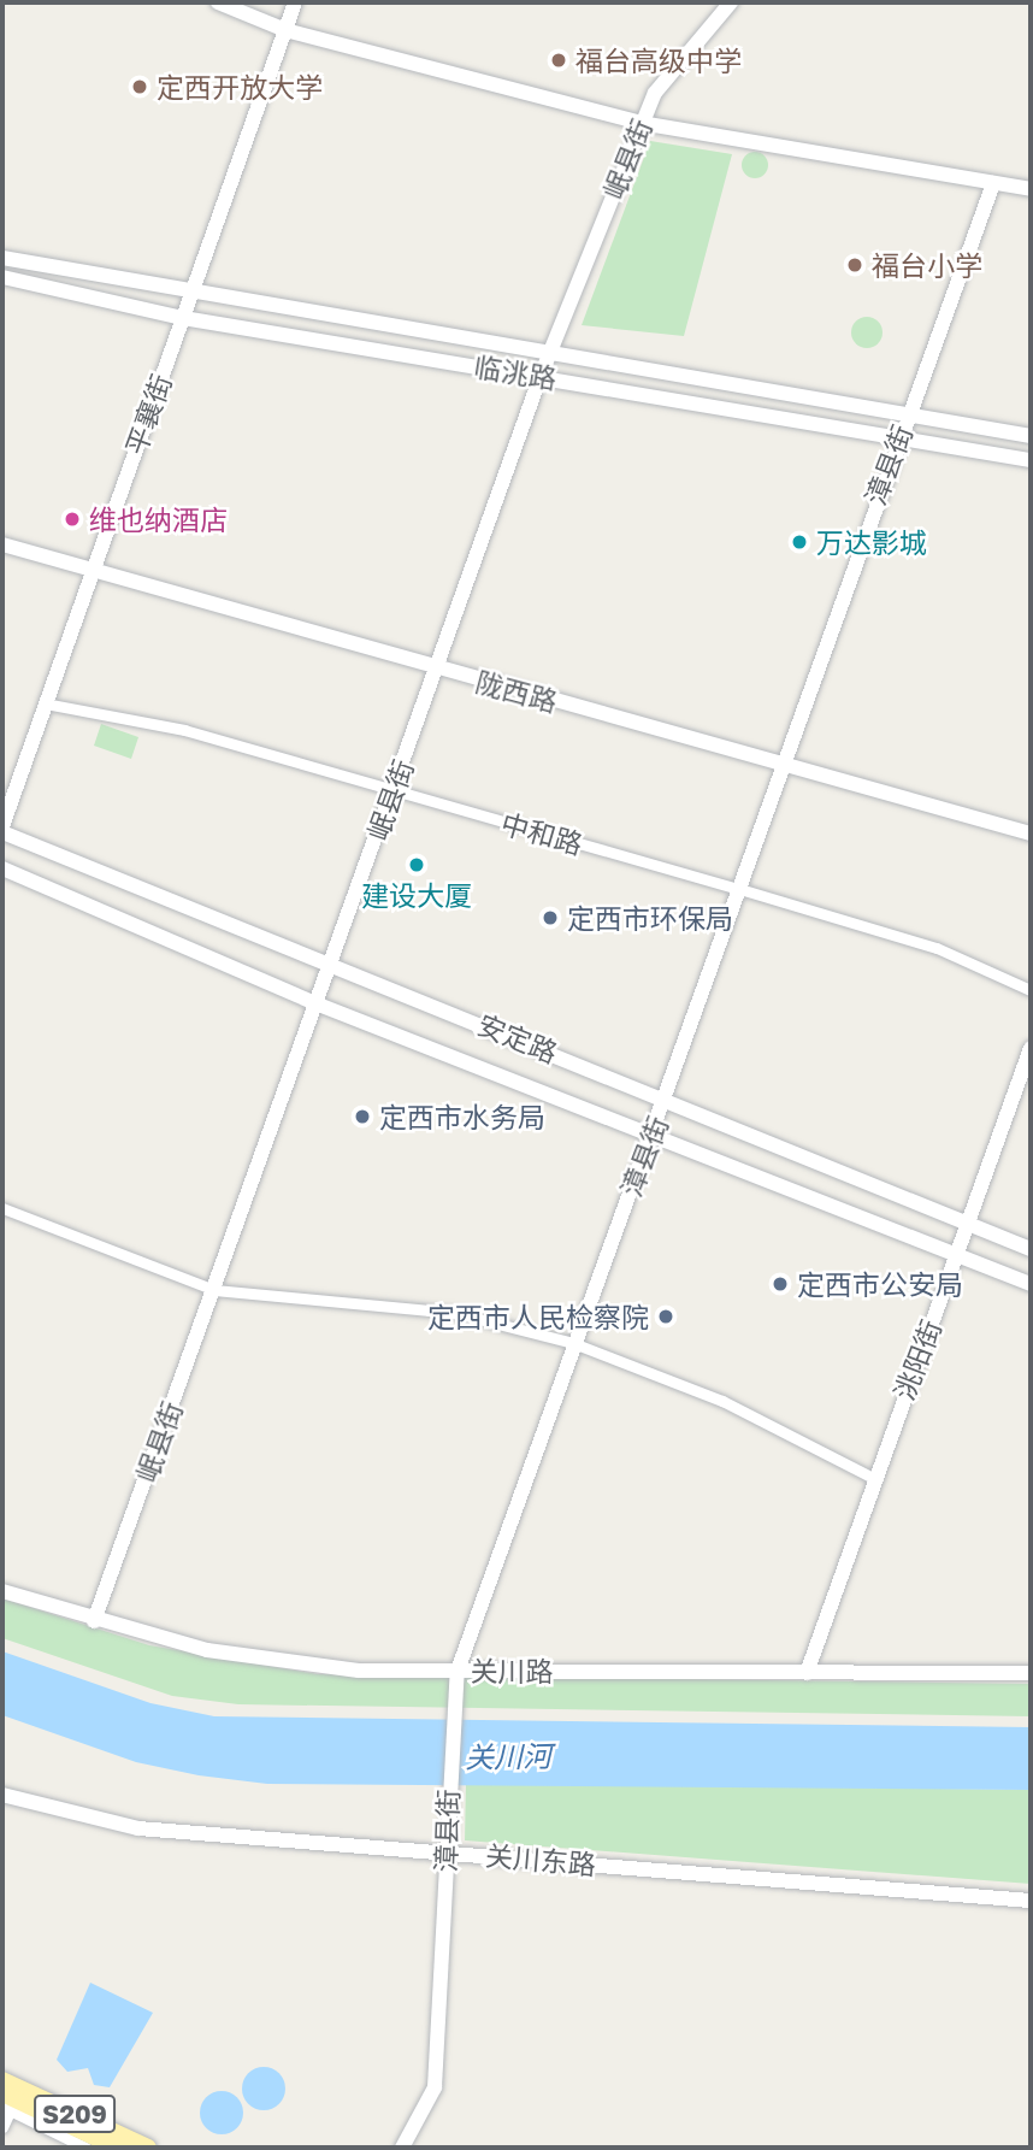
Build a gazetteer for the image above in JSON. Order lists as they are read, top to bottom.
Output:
{
  "streets": {
    "main road": ["S209"],
    "street": [
      "岷县街",
      "临洮路",
      "平襄街",
      "漳县街",
      "陇西路",
      "中和路",
      "安定路",
      "洮阳街",
      "关川路",
      "关川东路"
    ]
  },
  "crossings": [
    ["岷县街", "临洮路"],
    ["岷县街", "陇西路"],
    ["岷县街", "中和路"],
    ["岷县街", "安定路"],
    ["岷县街", "关川路"],
    ["临洮路", "平襄街"],
    ["临洮路", "漳县街"],
    ["平襄街", "陇西路"],
    ["平襄街", "中和路"],
    ["平襄街", "安定路"],
    ["漳县街", "陇西路"],
    ["漳县街", "中和路"],
    ["漳县街", "安定路"],
    ["漳县街", "关川路"],
    ["漳县街", "关川东路"],
    ["安定路", "洮阳街"],
    ["洮阳街", "关川路"]
  ],
  "water": ["关川河"],
  "places": [
    "福台高级中学",
    "定西开放大学",
    "福台小学",
    "维也纳酒店",
    "万达影城",
    "建设大厦",
    "定西市环保局",
    "定西市水务局",
    "定西市公安局",
    "定西市人民检察院"
  ]
}
